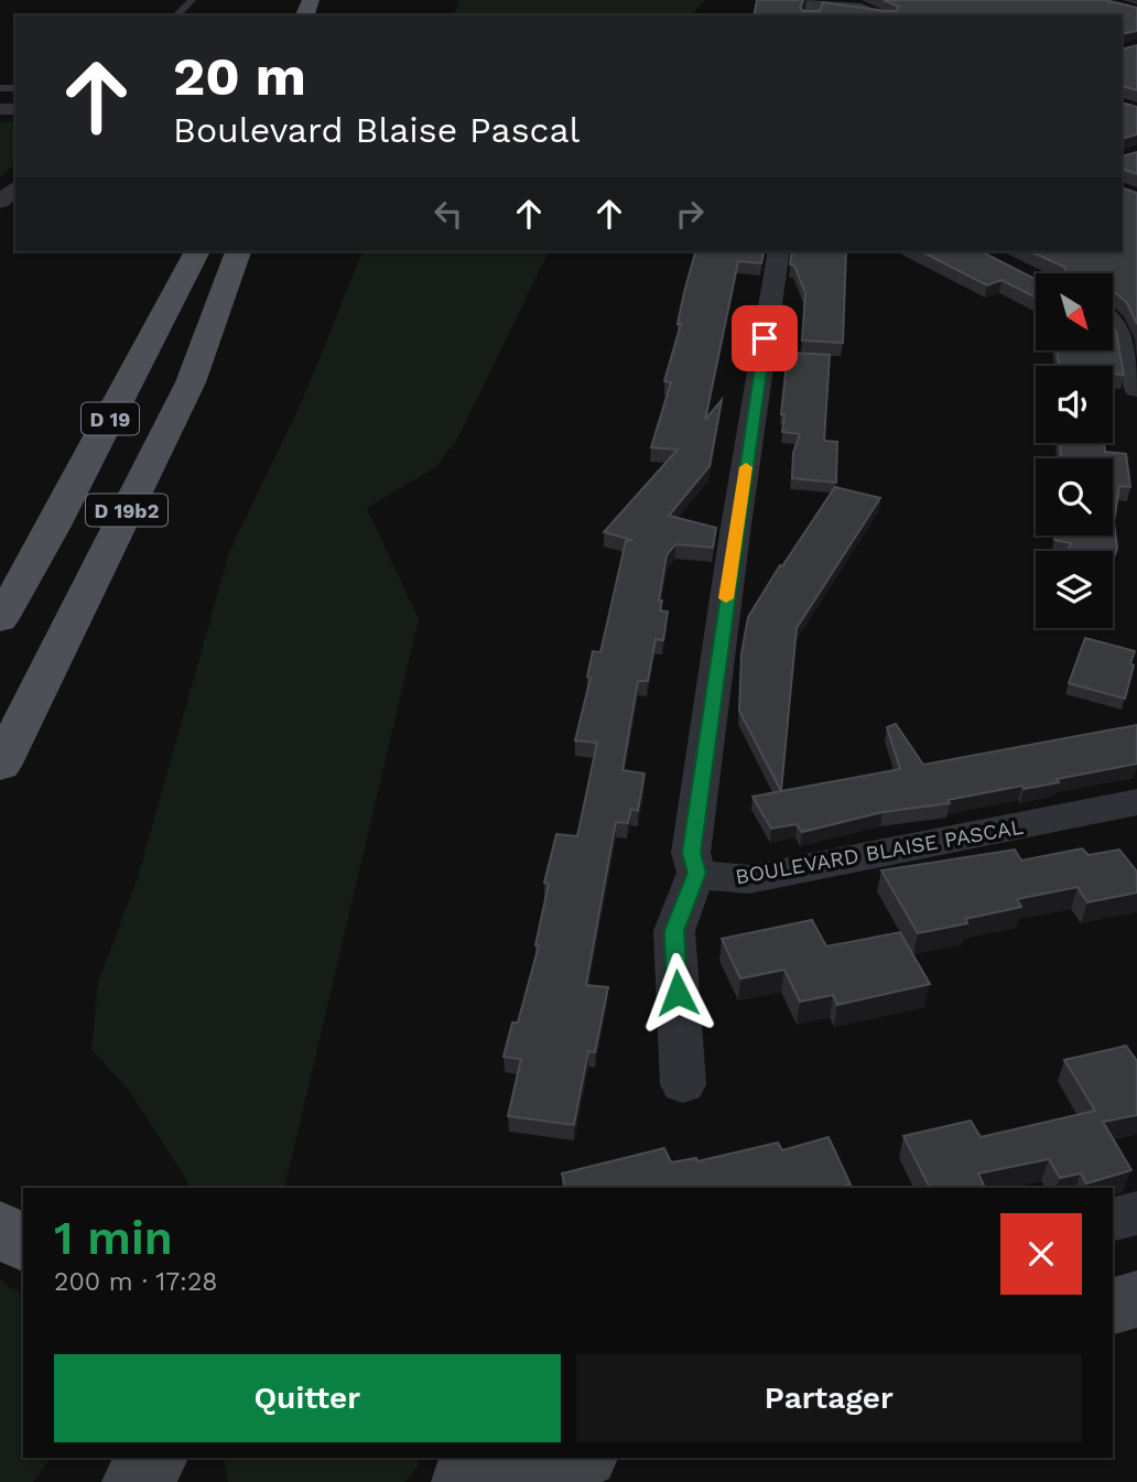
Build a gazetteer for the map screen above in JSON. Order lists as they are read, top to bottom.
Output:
{
  "streets": {
    "main road": ["D 19", "D 19b2"],
    "street": ["BOULEVARD BLAISE PASCAL"]
  },
  "north": "bottom right",
  "page": {
    "turn": ["20 m", "Boulevard Blaise Pascal"],
    "heading": ["1 min", "200 m · 17:28"],
    "buttons": ["Quitter", "Partager"]
  }
}
